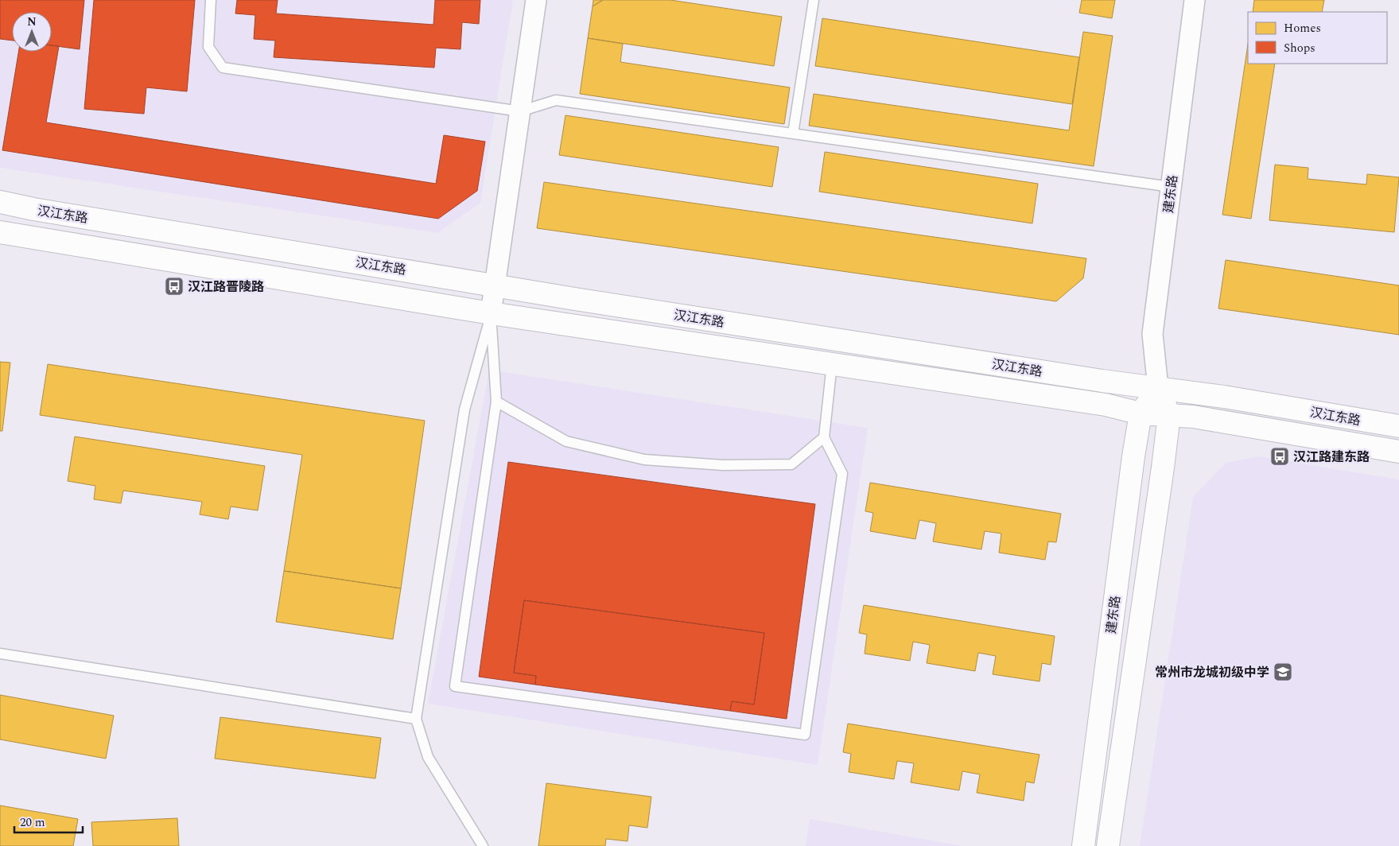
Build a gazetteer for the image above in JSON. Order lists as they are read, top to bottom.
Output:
{
  "streets": {
    "street": ["建东路", "汉江东路"]
  },
  "crossings": [
    ["建东路", "汉江东路"]
  ],
  "places": {
    "bus stop": ["汉江路晋陵路", "汉江路建东路"],
    "school or university": ["常州市龙城初级中学"]
  },
  "legend": ["Homes", "Shops"],
  "scale_bar": "20 m",
  "north": "top"
}
